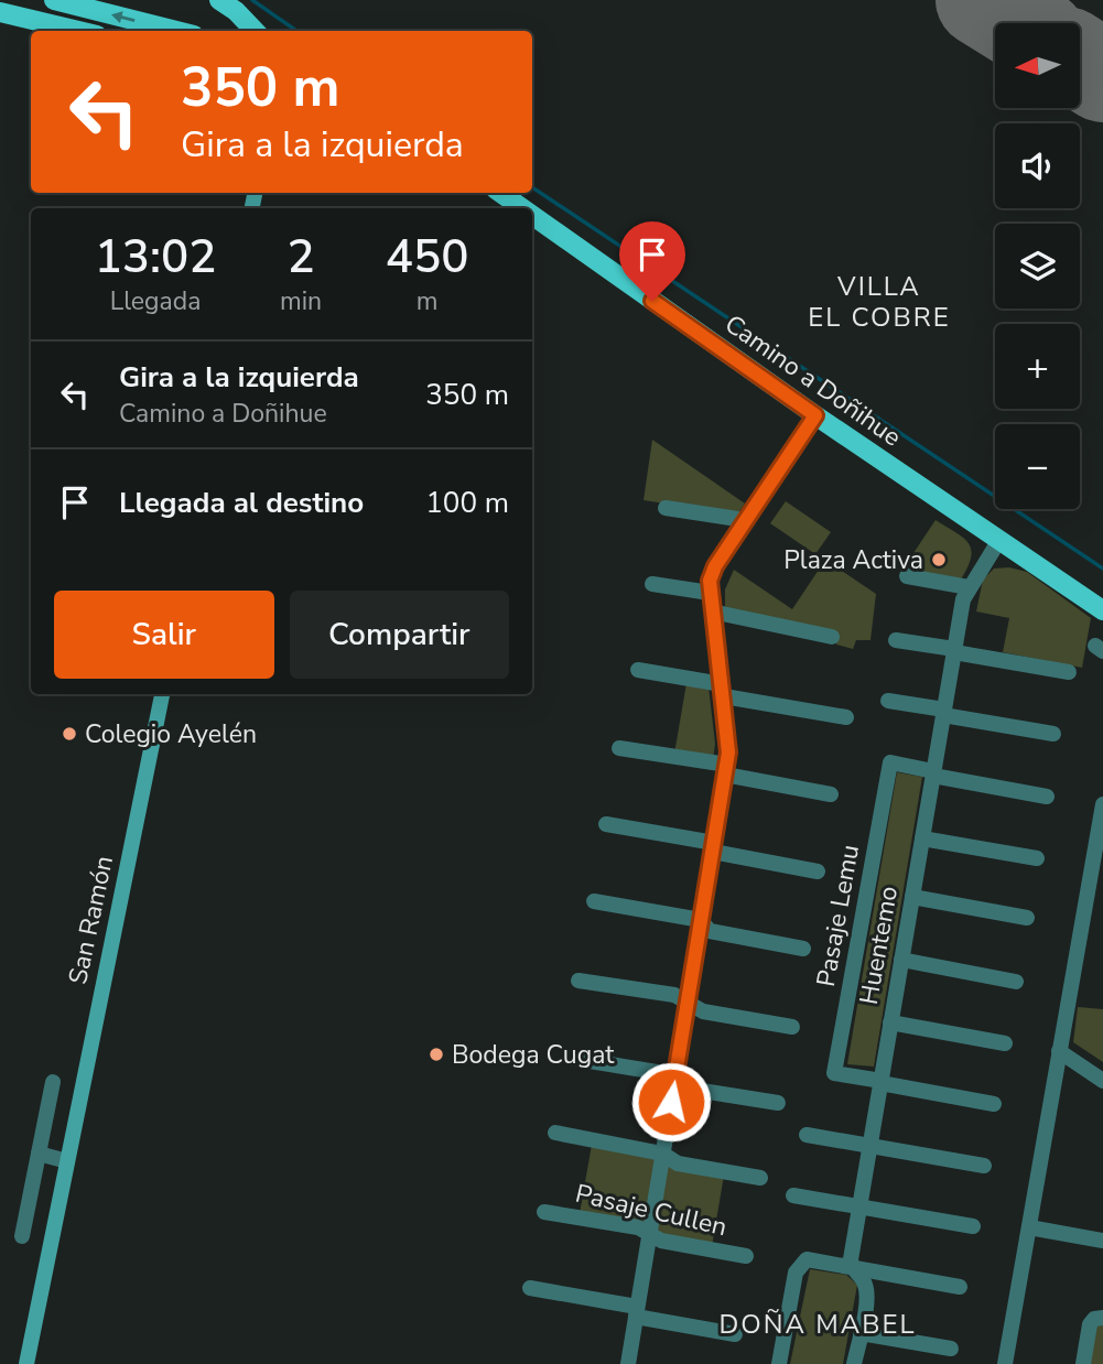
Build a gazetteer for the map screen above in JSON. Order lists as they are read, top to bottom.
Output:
{
  "streets": {
    "main road": ["Camino a Doñihue"],
    "street": [
      "Pasaje Lemu",
      "San Ramón",
      "Huentemo",
      "Pasaje Cullen"
    ]
  },
  "crossings": [
    ["Camino a Doñihue", "Huentemo"],
    ["Pasaje Lemu", "Huentemo"]
  ],
  "districts": ["VILLA EL COBRE", "DOÑA MABEL"],
  "places": ["Plaza Activa", "Colegio Ayelén", "Bodega Cugat"],
  "north": "left",
  "page": {
    "map_buttons": ["+", "−"],
    "turn": ["350 m", "Gira a la izquierda"],
    "eta": [
      "13:02",
      "Llegada",
      "2",
      "min",
      "450",
      "m"
    ],
    "list": [
      {
        "name": "Gira a la izquierda",
        "note": "Camino a Doñihue",
        "value": "350 m"
      },
      {
        "name": "Llegada al destino",
        "value": "100 m"
      }
    ],
    "buttons": ["Salir", "Compartir"]
  }
}
